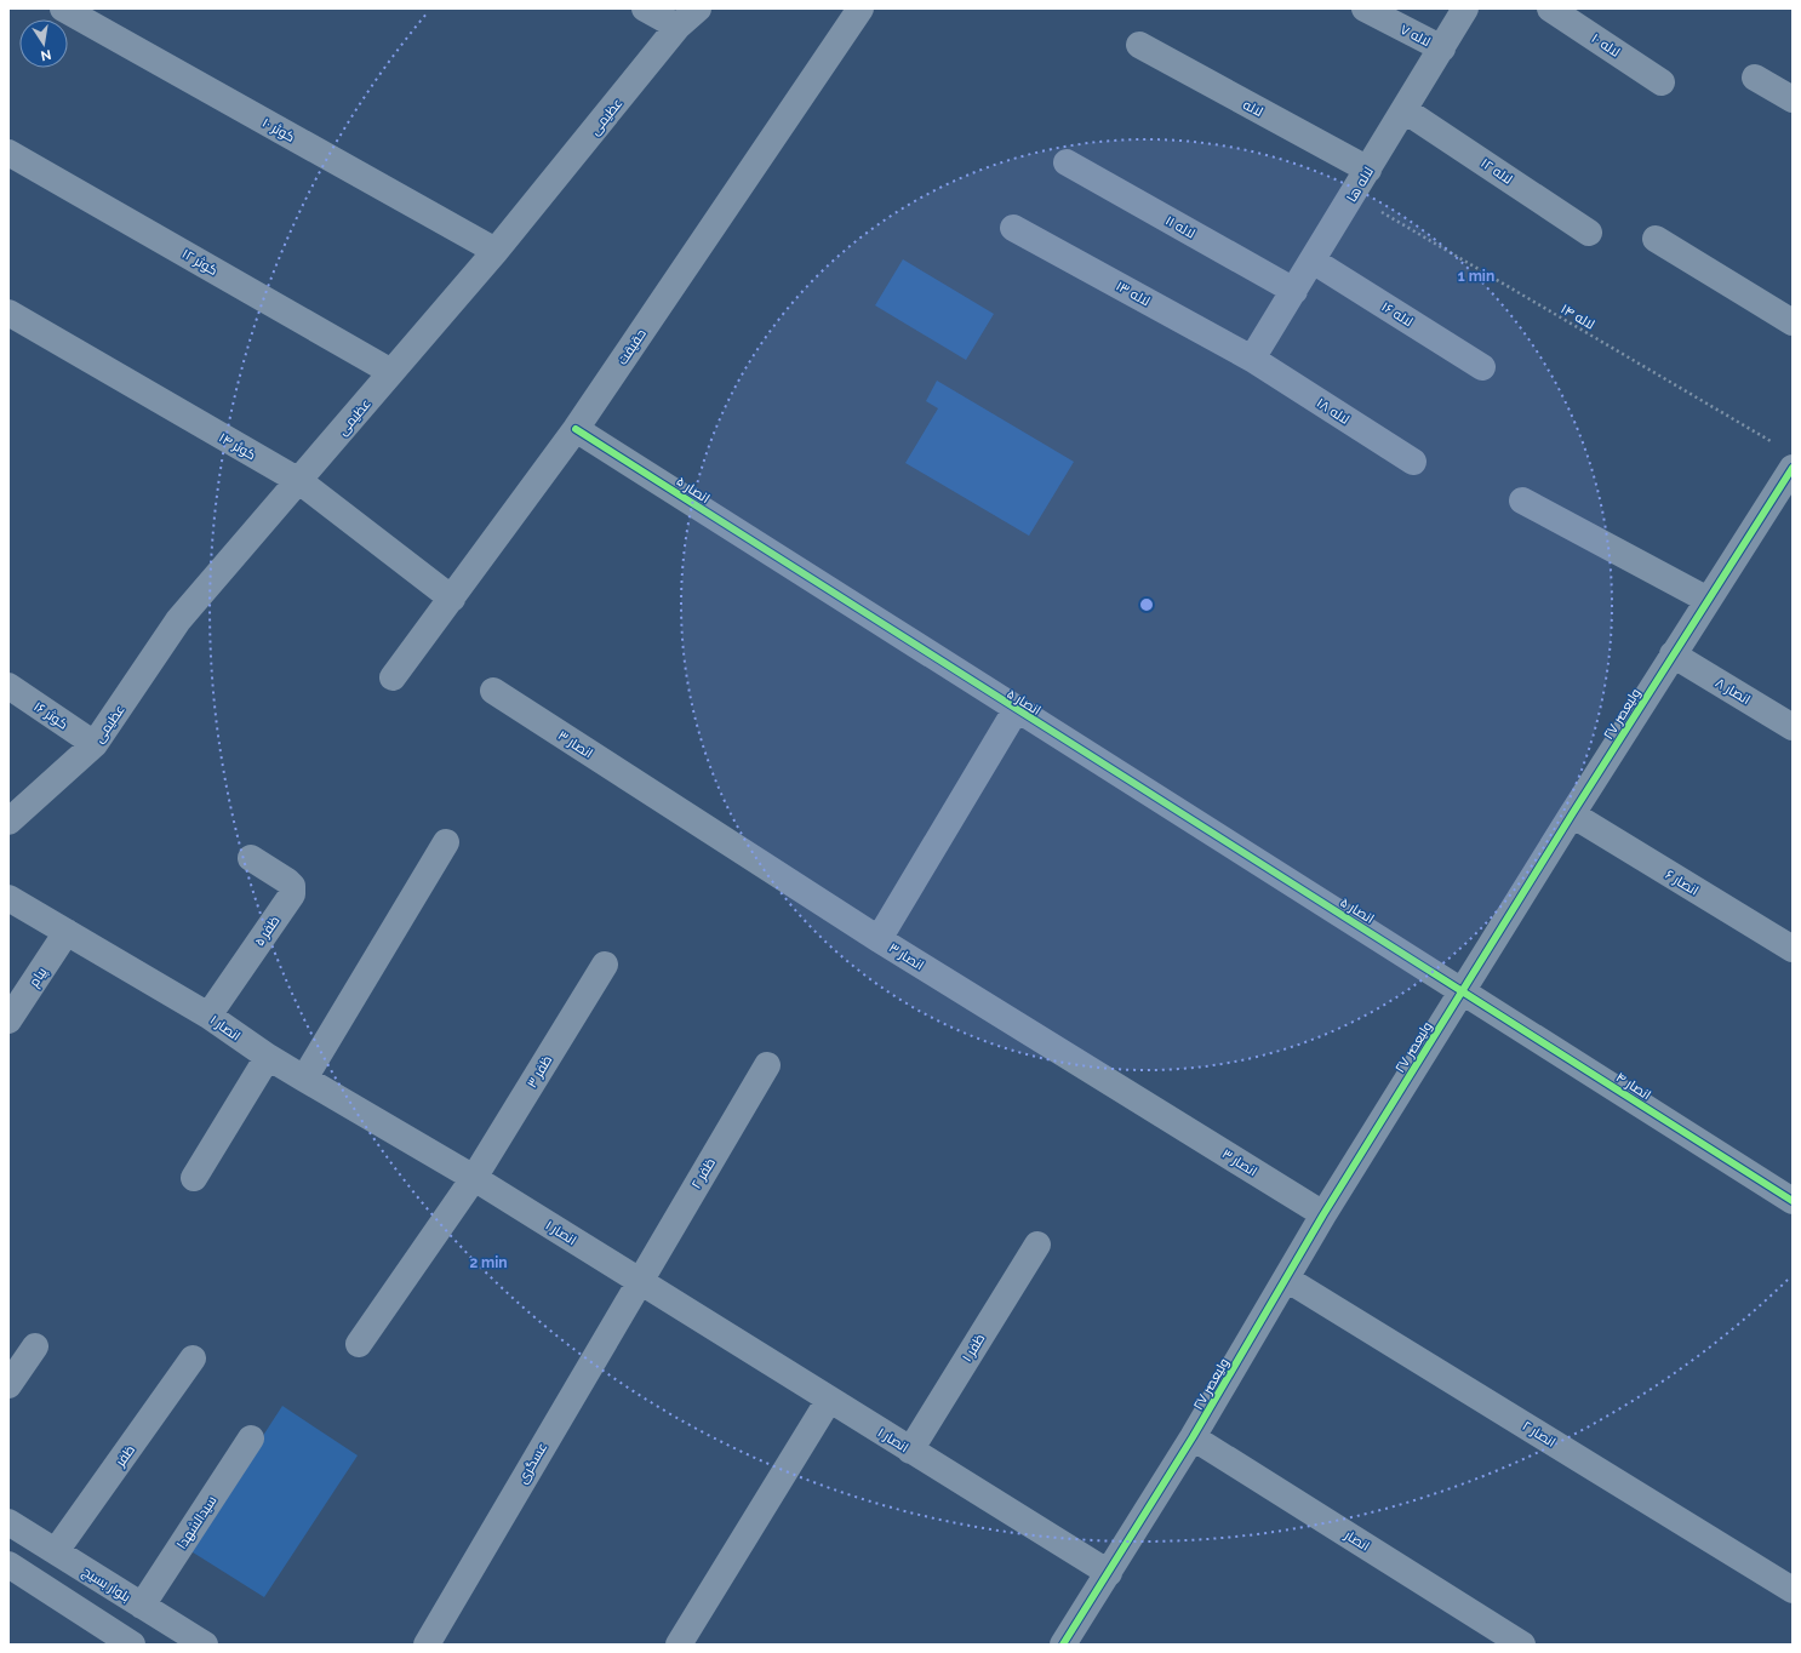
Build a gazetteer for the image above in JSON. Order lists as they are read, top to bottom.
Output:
{
  "streets": {
    "street": [
      "لاله ۷",
      "لاله ۱۰",
      "لاله",
      "عظیمی",
      "کوثر ۱۰",
      "لاله ۱۲",
      "لاله ها",
      "لاله ۱۱",
      "کوثر ۱۲",
      "لاله ۱۳",
      "لاله ۱۶",
      "حقیقت",
      "لاله ۱۸",
      "کوثر ۱۴",
      "انصار ۵",
      "انصار ۸",
      "ولیعصر ۲۷",
      "کوثر ۱۶",
      "انصار ۳",
      "انصار ۶",
      "ظفر ۵",
      "پیام",
      "انصار ۱",
      "ظفر ۳",
      "انصار ۴",
      "ظفر ۲",
      "ظفر ۱",
      "انصار ۲",
      "ظفر",
      "عسگری",
      "سیدالشهدا",
      "انصار",
      "بلوار بسیج"
    ],
    "path": ["لاله ۱۴"]
  },
  "crossings": [
    ["لاله ۷", "لاله ها"],
    ["لاله", "لاله ها"],
    ["عظیمی", "کوثر ۱۰"],
    ["عظیمی", "کوثر ۱۲"],
    ["عظیمی", "کوثر ۱۴"],
    ["عظیمی", "کوثر ۱۶"],
    ["لاله ۱۲", "لاله ها"],
    ["لاله ها", "لاله ۱۱"],
    ["لاله ها", "لاله ۱۳"],
    ["لاله ها", "لاله ۱۶"],
    ["لاله ها", "لاله ۱۴"],
    ["لاله ها", "لاله ۱۸"],
    ["لاله ۱۳", "لاله ۱۸"],
    ["حقیقت", "کوثر ۱۴"],
    ["حقیقت", "انصار ۵"],
    ["انصار ۵", "ولیعصر ۲۷"],
    ["انصار ۵", "انصار ۴"],
    ["انصار ۸", "ولیعصر ۲۷"],
    ["ولیعصر ۲۷", "انصار ۳"],
    ["ولیعصر ۲۷", "انصار ۶"],
    ["ولیعصر ۲۷", "انصار ۱"],
    ["ولیعصر ۲۷", "انصار ۴"],
    ["ولیعصر ۲۷", "انصار ۲"],
    ["ولیعصر ۲۷", "انصار"],
    ["ظفر ۵", "انصار ۱"],
    ["پیام", "انصار ۱"],
    ["انصار ۱", "ظفر ۳"],
    ["انصار ۱", "ظفر ۲"],
    ["انصار ۱", "ظفر ۱"],
    ["انصار ۱", "عسگری"],
    ["ظفر ۲", "عسگری"],
    ["ظفر", "بلوار بسیج"],
    ["سیدالشهدا", "بلوار بسیج"]
  ],
  "north": "bottom",
  "rings": ["1 min", "2 min"]
}
